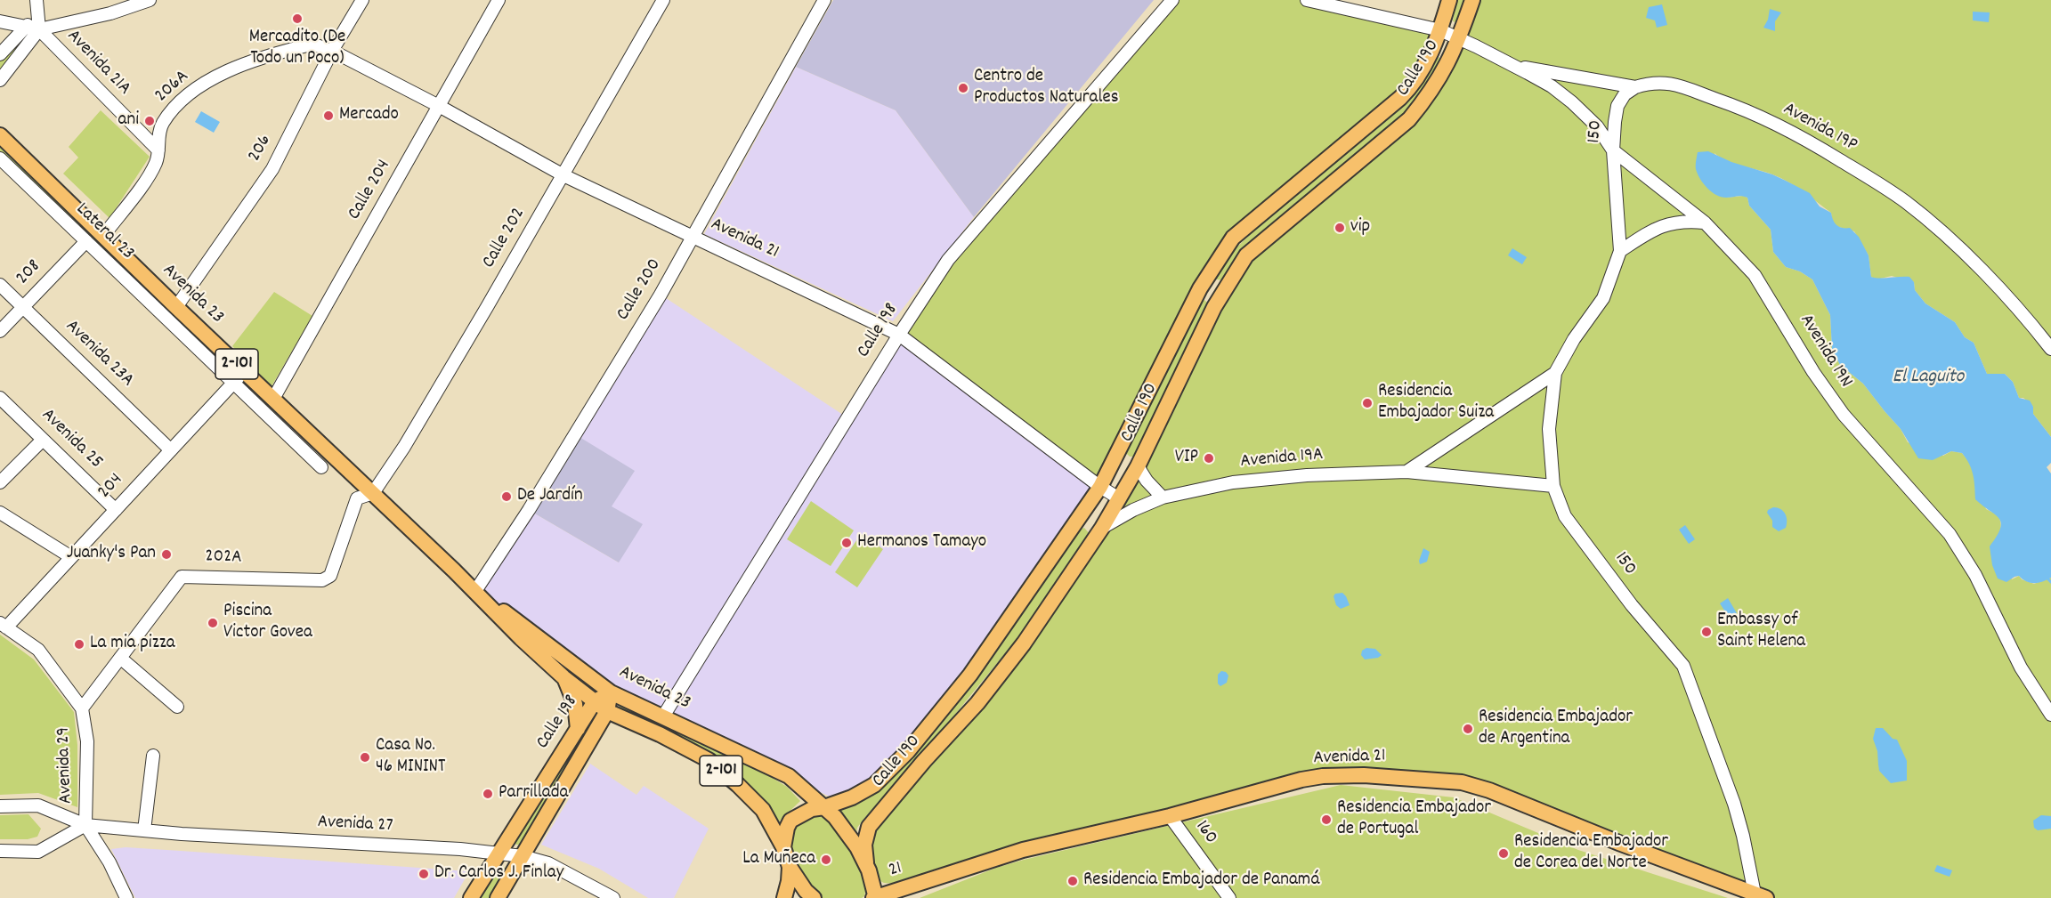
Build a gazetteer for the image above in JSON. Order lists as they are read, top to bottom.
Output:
{
  "streets": {
    "main road": [
      "Calle 190",
      "Avenida 21",
      "Avenida 23",
      "Calle 198",
      "2-101",
      "21"
    ],
    "street": [
      "Avenida 21A",
      "206A",
      "Avenida 19P",
      "150",
      "206",
      "Calle 204",
      "Lateral 23",
      "Calle 202",
      "208",
      "Calle 200",
      "Avenida 19N",
      "Avenida 23A",
      "Avenida 25",
      "Avenida 19A",
      "204",
      "202A",
      "Avenida 29",
      "Avenida 27",
      "160"
    ]
  },
  "crossings": [
    ["Avenida 21A", "206A"],
    ["Calle 190", "Avenida 21"],
    ["Calle 190", "Avenida 23"],
    ["Calle 190", "Avenida 19A"],
    ["206A", "206"],
    ["206A", "Avenida 21"],
    ["206A", "Avenida 23"],
    ["Avenida 19P", "150"],
    ["Avenida 19P", "Avenida 19N"],
    ["150", "Avenida 21"],
    ["150", "Avenida 19N"],
    ["150", "Avenida 19A"],
    ["206", "Avenida 21"],
    ["206", "Avenida 23"],
    ["Calle 204", "Avenida 21"],
    ["Calle 204", "Avenida 23"],
    ["Lateral 23", "208"],
    ["Lateral 23", "204"],
    ["Calle 202", "Avenida 21"],
    ["Calle 202", "Avenida 23"],
    ["Calle 202", "202A"],
    ["Avenida 21", "Calle 200"],
    ["Avenida 21", "Calle 198"],
    ["Avenida 21", "160"],
    ["Avenida 21", "21"],
    ["208", "Avenida 23A"],
    ["Calle 200", "Avenida 23"],
    ["Avenida 23", "Calle 198"],
    ["Avenida 23", "204"],
    ["Avenida 23", "202A"],
    ["Calle 198", "Avenida 27"],
    ["Avenida 23A", "204"],
    ["Avenida 25", "204"],
    ["204", "Avenida 29"],
    ["202A", "Avenida 29"],
    ["Avenida 29", "Avenida 27"]
  ],
  "water": ["El Laguito"],
  "places": [
    "Mercadito (De Todo un Poco)",
    "Centro de Productos Naturales",
    "Mercado",
    "ani",
    "vip",
    "Residencia Embajador Suiza",
    "VIP",
    "De Jardín",
    "Hermanos Tamayo",
    "Juanky's Pan",
    "Piscina Victor Govea",
    "Embassy of Saint Helena",
    "La mia pizza",
    "Residencia Embajador de Argentina",
    "Casa No. 46 MININT",
    "Parrillada",
    "Residencia Embajador de Portugal",
    "Residencia Embajador de Corea del Norte",
    "La Muñeca",
    "Dr. Carlos J. Finlay",
    "Residencia Embajador de Panamá"
  ]
}
